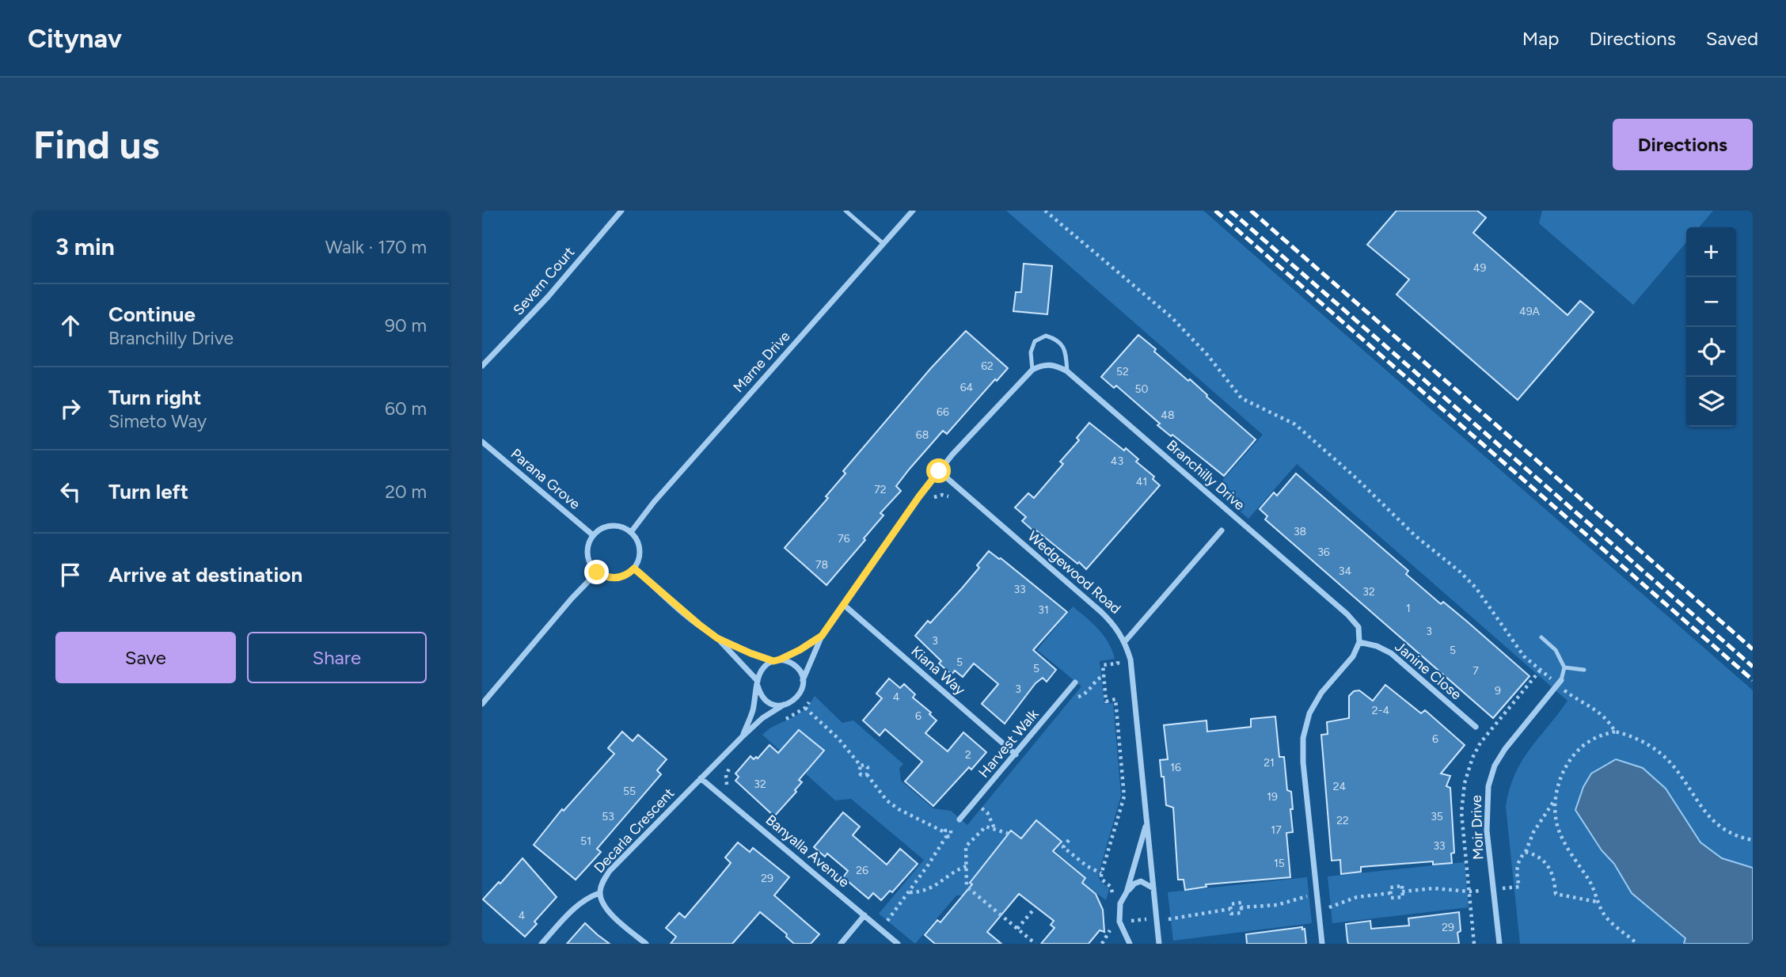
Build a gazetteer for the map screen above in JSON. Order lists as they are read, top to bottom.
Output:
{
  "streets": {
    "street": [
      "Severn Court",
      "Marne Drive",
      "Branchilly Drive",
      "Parana Grove",
      "Wedgewood Road",
      "Kiana Way",
      "Janine Close",
      "Harvest Walk",
      "Moir Drive",
      "Decarla Crescent",
      "Banyalla Avenue"
    ]
  },
  "crossings": [
    ["Marne Drive", "Parana Grove"],
    ["Branchilly Drive", "Janine Close"],
    ["Kiana Way", "Harvest Walk"],
    ["Decarla Crescent", "Banyalla Avenue"]
  ],
  "house_numbers": [
    "49",
    "49A",
    "62",
    "52",
    "64",
    "50",
    "66",
    "48",
    "68",
    "43",
    "41",
    "72",
    "38",
    "76",
    "36",
    "78",
    "34",
    "33",
    "32",
    "1",
    "31",
    "3",
    "3",
    "5",
    "5",
    "5",
    "7",
    "3",
    "9",
    "4",
    "2-4",
    "6",
    "6",
    "2",
    "21",
    "16",
    "32",
    "24",
    "55",
    "19",
    "53",
    "35",
    "22",
    "17",
    "51",
    "33",
    "15",
    "26",
    "29",
    "4",
    "29"
  ],
  "page": {
    "header": "Citynav",
    "nav": ["Map", "Directions", "Saved"],
    "buttons": [
      "Directions",
      ["Save", "Share"]
    ],
    "title": "Find us",
    "heading": ["3 min", "Walk · 170 m"],
    "map_buttons": ["+", "−"],
    "list": [
      ["Continue", "Branchilly Drive", "90 m"],
      ["Turn right", "Simeto Way", "60 m"],
      ["Turn left", "20 m"],
      "Arrive at destination"
    ]
  }
}
